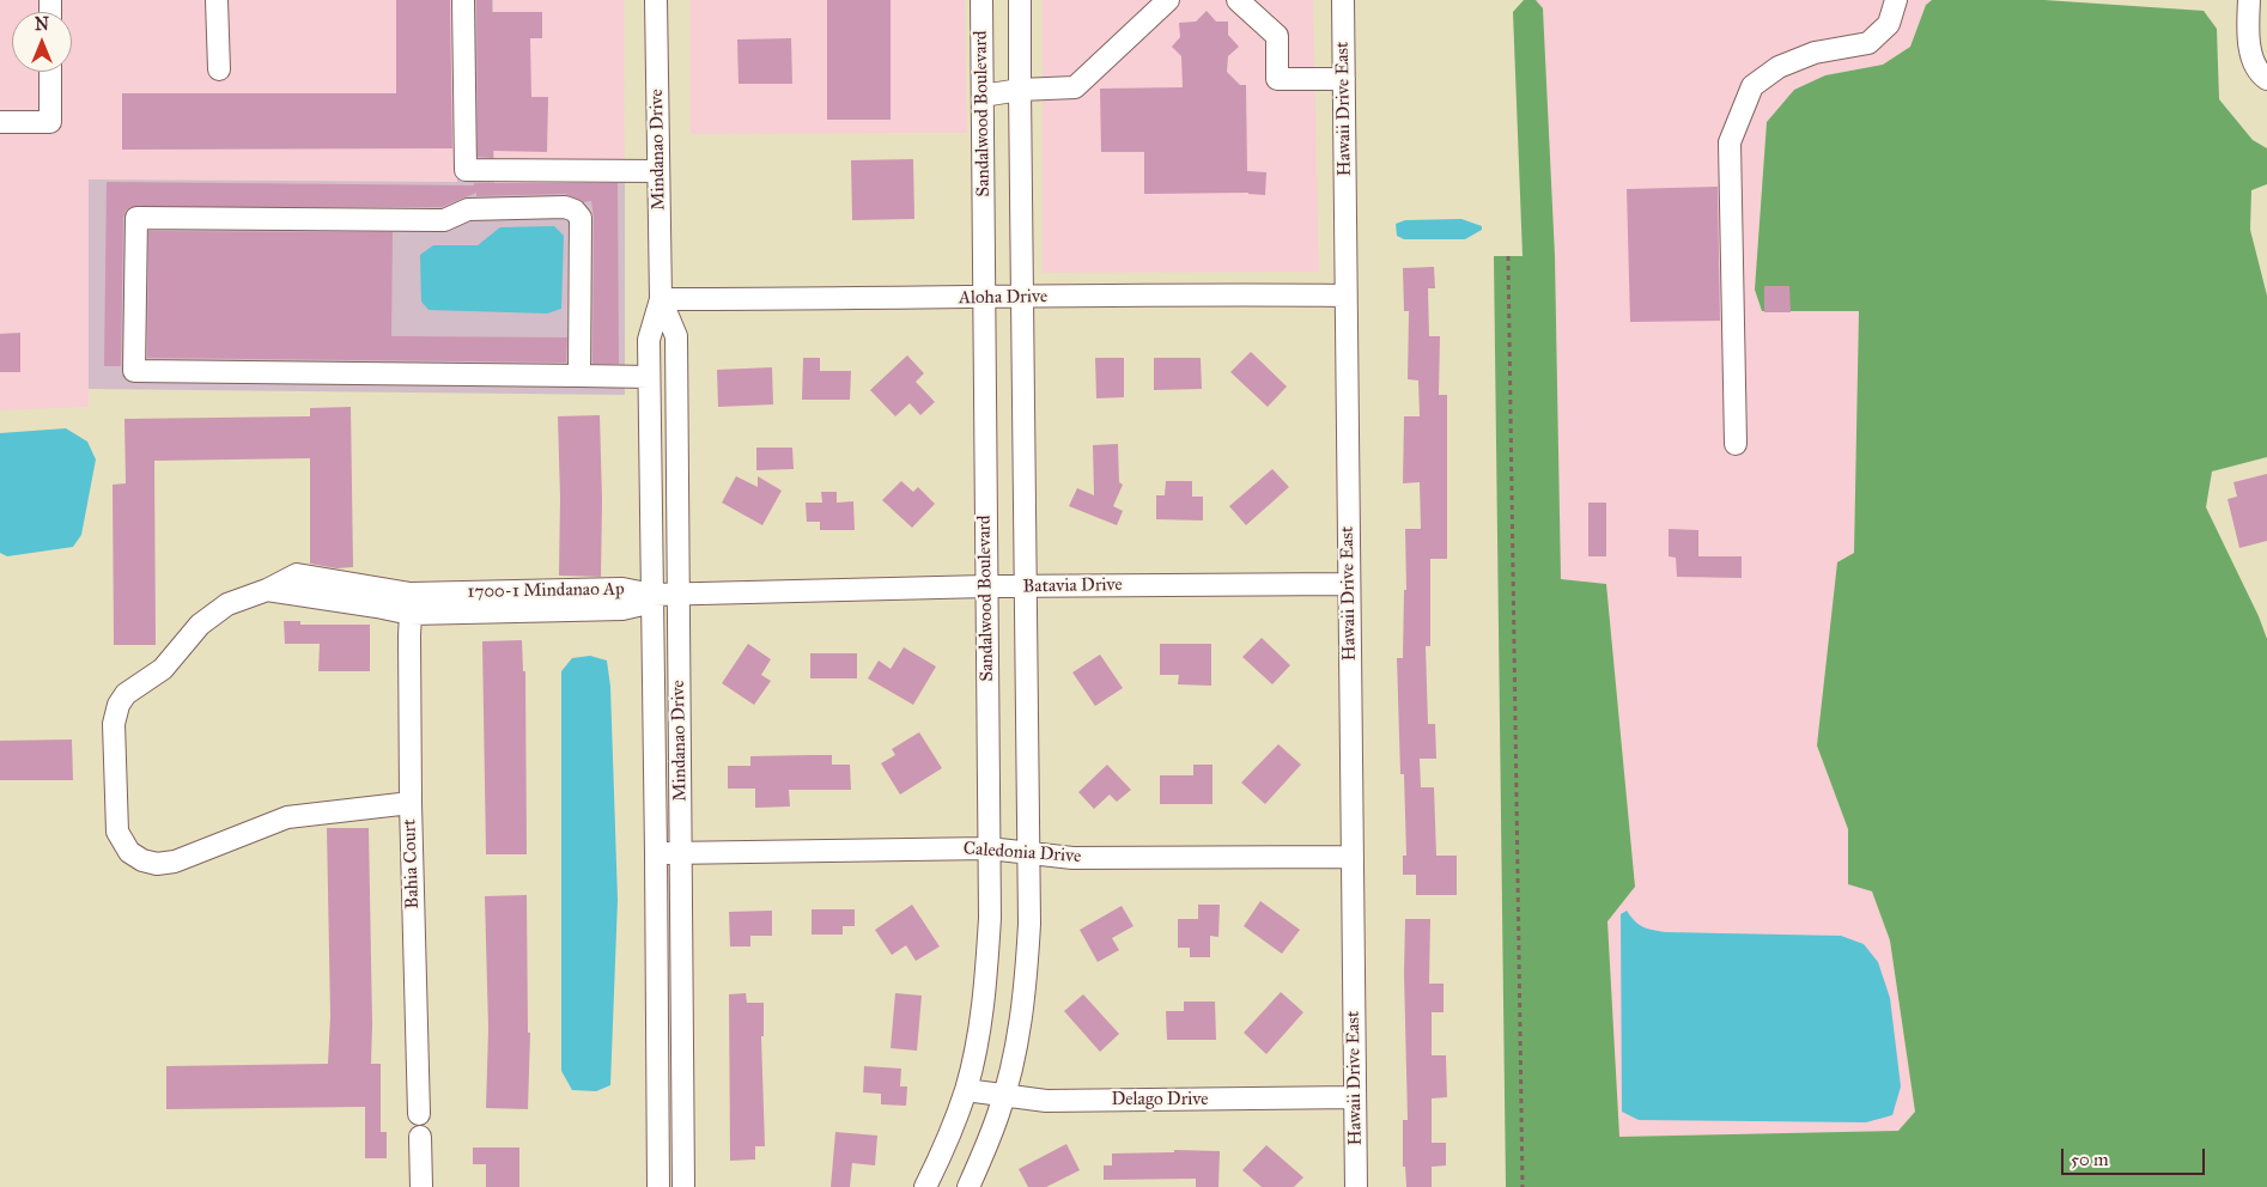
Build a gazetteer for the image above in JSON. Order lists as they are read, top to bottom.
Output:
{
  "streets": {
    "street": [
      "Hawaii Drive East",
      "Sandalwood Boulevard",
      "Mindanao Drive",
      "Aloha Drive",
      "Batavia Drive",
      "1700-1 Mindanao Ap",
      "Caledonia Drive",
      "Bahia Court",
      "Delago Drive"
    ]
  },
  "crossings": [
    ["Hawaii Drive East", "Aloha Drive"],
    ["Hawaii Drive East", "Batavia Drive"],
    ["Hawaii Drive East", "Caledonia Drive"],
    ["Hawaii Drive East", "Delago Drive"],
    ["Sandalwood Boulevard", "Aloha Drive"],
    ["Sandalwood Boulevard", "Batavia Drive"],
    ["Sandalwood Boulevard", "Caledonia Drive"],
    ["Sandalwood Boulevard", "Delago Drive"],
    ["Mindanao Drive", "Aloha Drive"],
    ["Mindanao Drive", "Batavia Drive"],
    ["Mindanao Drive", "1700-1 Mindanao Ap"],
    ["Mindanao Drive", "Caledonia Drive"],
    ["Batavia Drive", "1700-1 Mindanao Ap"],
    ["1700-1 Mindanao Ap", "Bahia Court"]
  ],
  "scale_bar": "50 m",
  "north": "top"
}
